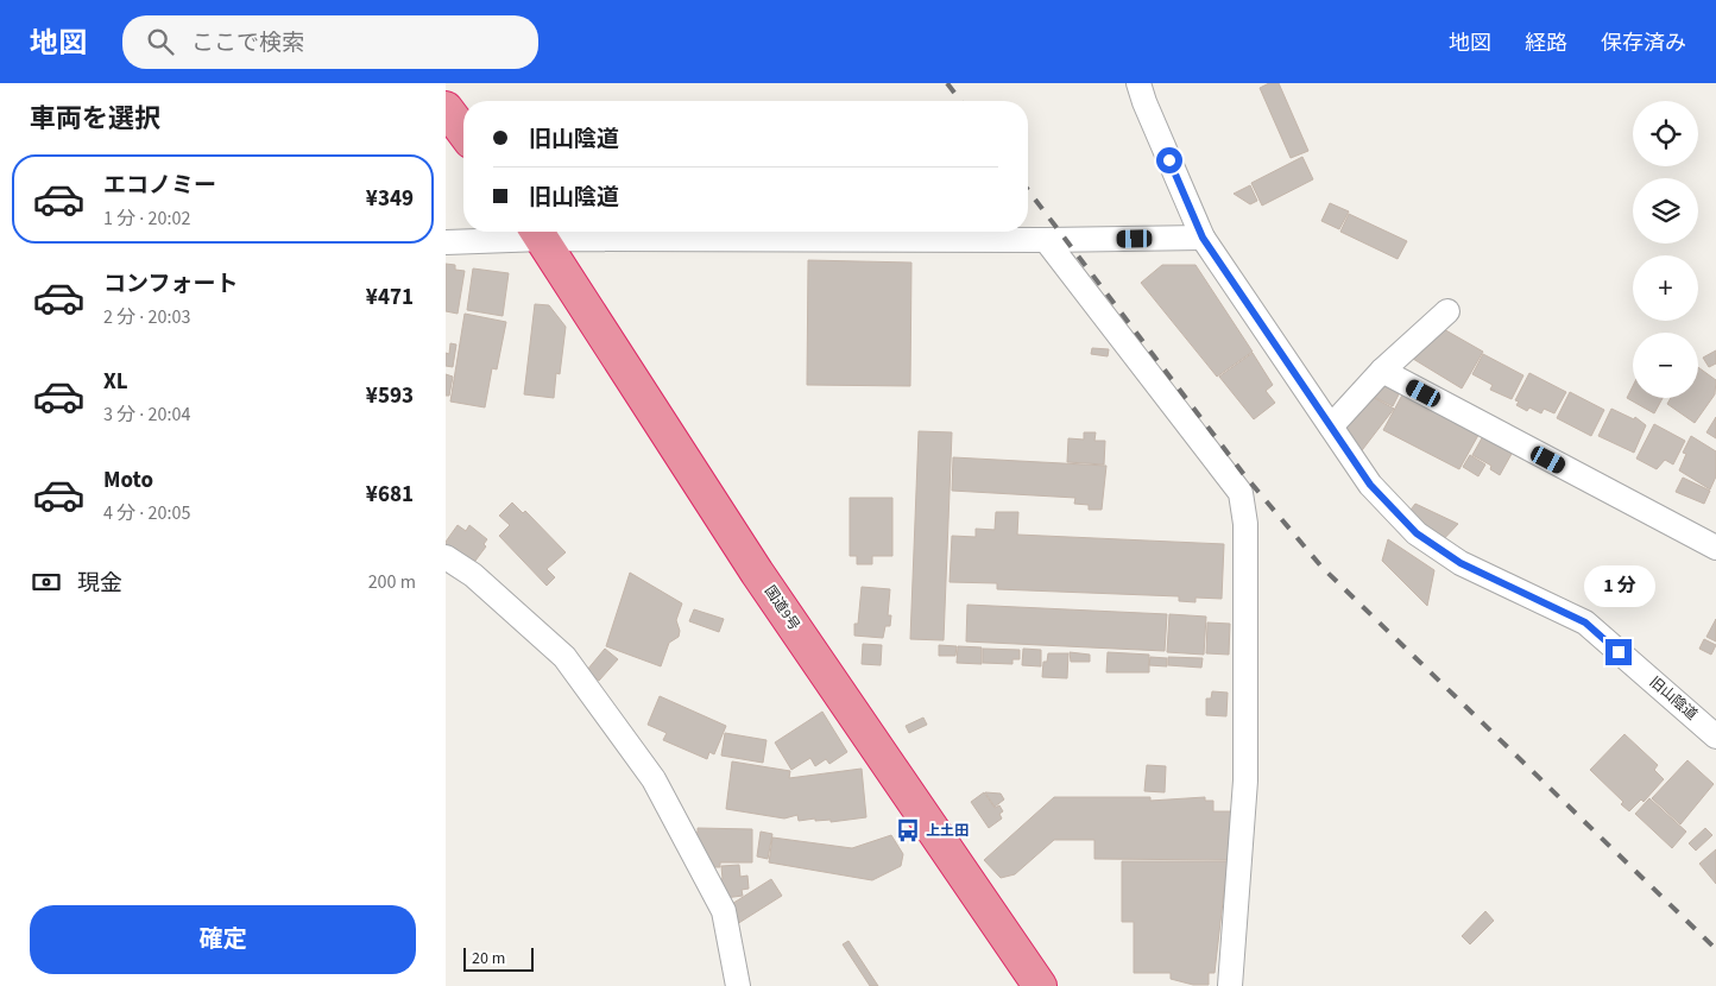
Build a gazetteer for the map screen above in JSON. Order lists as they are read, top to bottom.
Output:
{
  "streets": {
    "highway": ["国道9号"],
    "street": ["旧山陰道"]
  },
  "places": {
    "bus stop": ["上土田"]
  },
  "scale_bar": "20 m",
  "page": {
    "header": "地図",
    "search": "ここで検索",
    "nav": ["地図", "経路", "保存済み"],
    "heading": "車両を選択",
    "map_buttons": ["+", "−"],
    "banner": ["旧山陰道", "旧山陰道"],
    "list": [
      {
        "name": "エコノミー",
        "note": "1 分 · 20:02",
        "value": "¥349"
      },
      {
        "name": "コンフォート",
        "note": "2 分 · 20:03",
        "value": "¥471"
      },
      {
        "name": "XL",
        "note": "3 分 · 20:04",
        "value": "¥593"
      },
      {
        "name": "Moto",
        "note": "4 分 · 20:05",
        "value": "¥681"
      }
    ],
    "pay": ["現金", "200 m"],
    "bubble": "1 分",
    "buttons": "確定",
    "scale": "20 m"
  }
}
